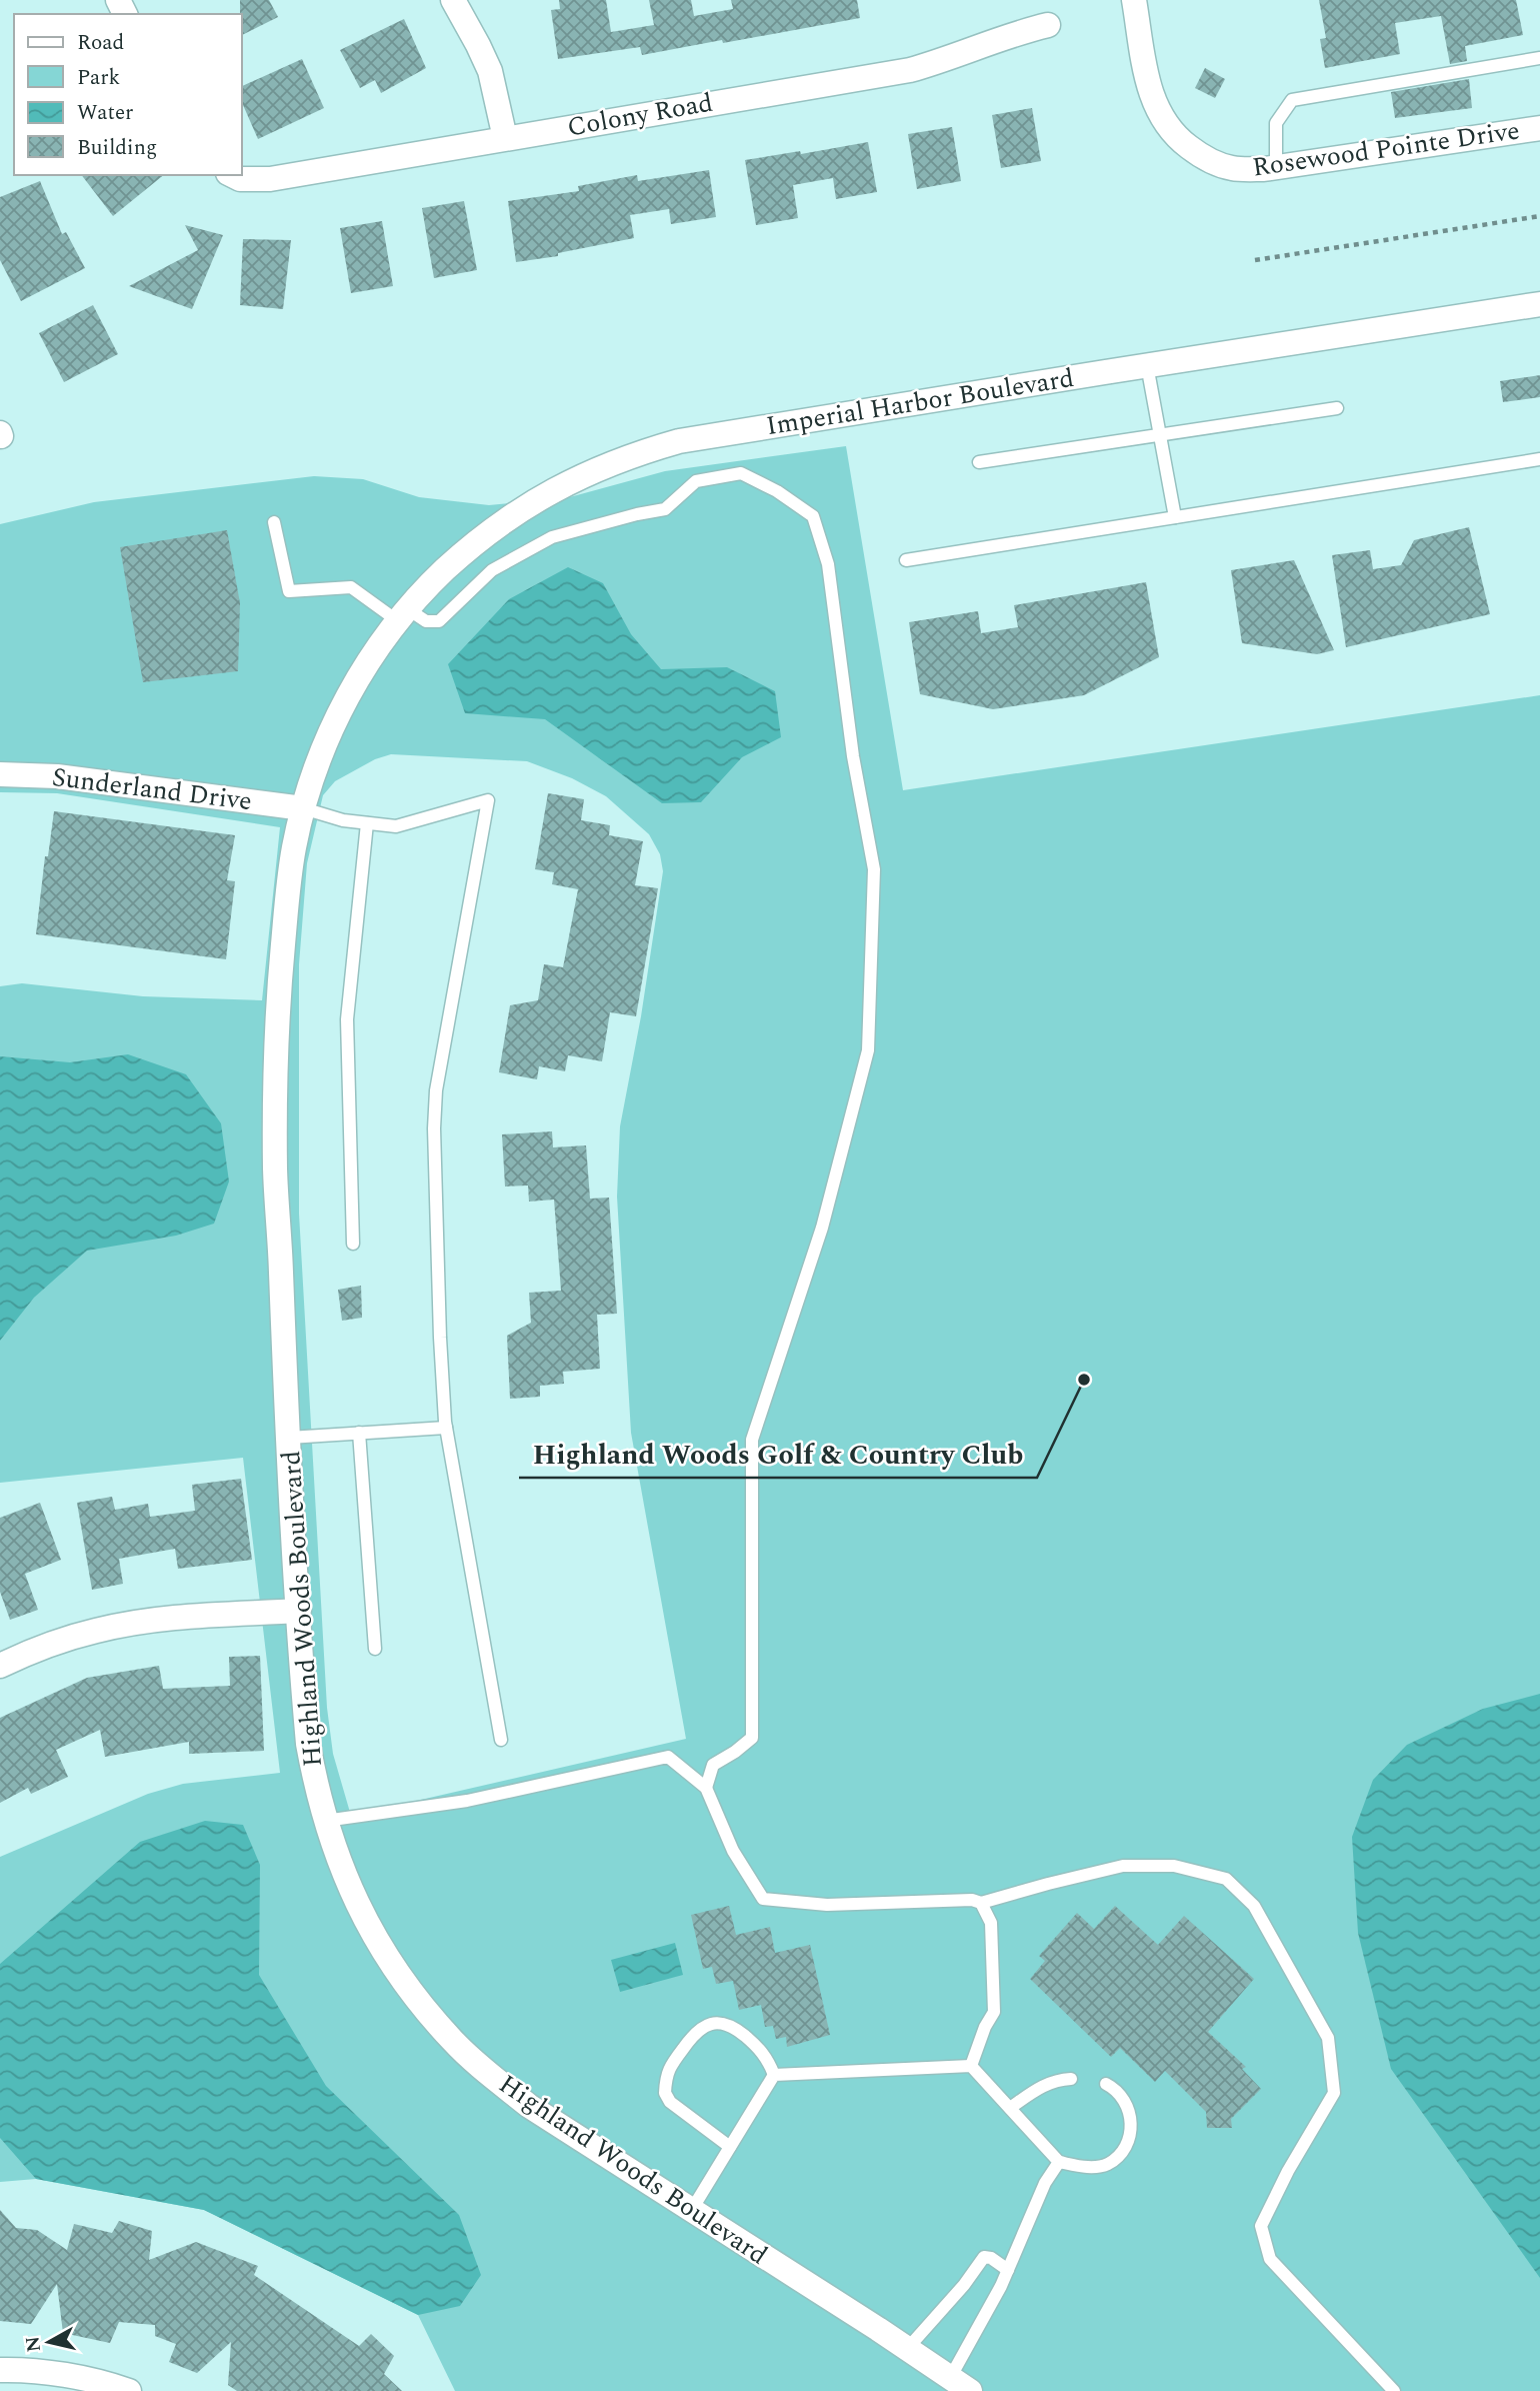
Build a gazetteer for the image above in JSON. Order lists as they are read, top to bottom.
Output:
{
  "streets": {
    "street": [
      "Colony Road",
      "Rosewood Pointe Drive",
      "Imperial Harbor Boulevard",
      "Sunderland Drive",
      "Highland Woods Boulevard"
    ]
  },
  "crossings": [
    ["Imperial Harbor Boulevard", "Highland Woods Boulevard"],
    ["Sunderland Drive", "Highland Woods Boulevard"]
  ],
  "places": ["Highland Woods Golf & Country Club"],
  "legend": [
    "Road",
    "Park",
    "Water",
    "Building"
  ],
  "north": "left"
}
